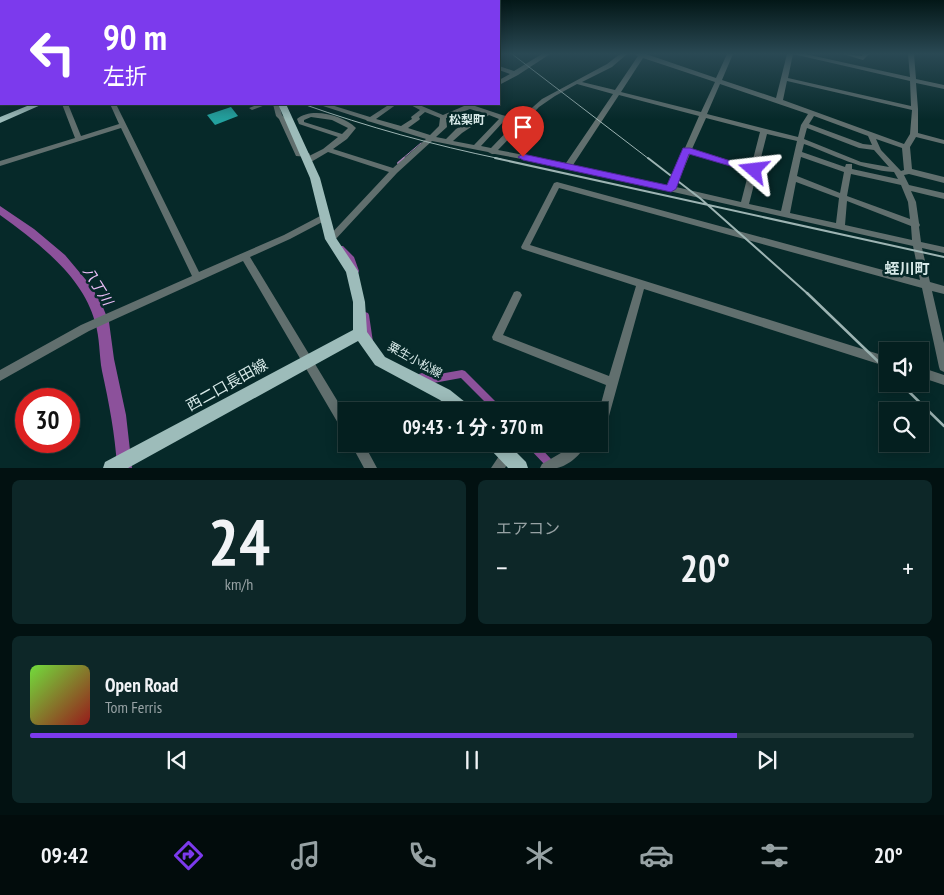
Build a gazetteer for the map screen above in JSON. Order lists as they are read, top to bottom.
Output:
{
  "streets": {
    "main road": ["粟生小松線", "西二口長田線"]
  },
  "crossings": [
    ["粟生小松線", "西二口長田線"]
  ],
  "districts": ["松梨町", "蛭川町"],
  "water": ["八丁川"],
  "page": {
    "turn": ["90 m", "左折"],
    "limit": "30",
    "trip": "09:43 · 1 分 · 370 m",
    "tile": [
      ["24", "km/h"],
      "エアコン"
    ],
    "heat": ["−", "20°", "+"],
    "song": ["Open Road", "Tom Ferris"],
    "tabs": ["09:42", "20°"]
  }
}
